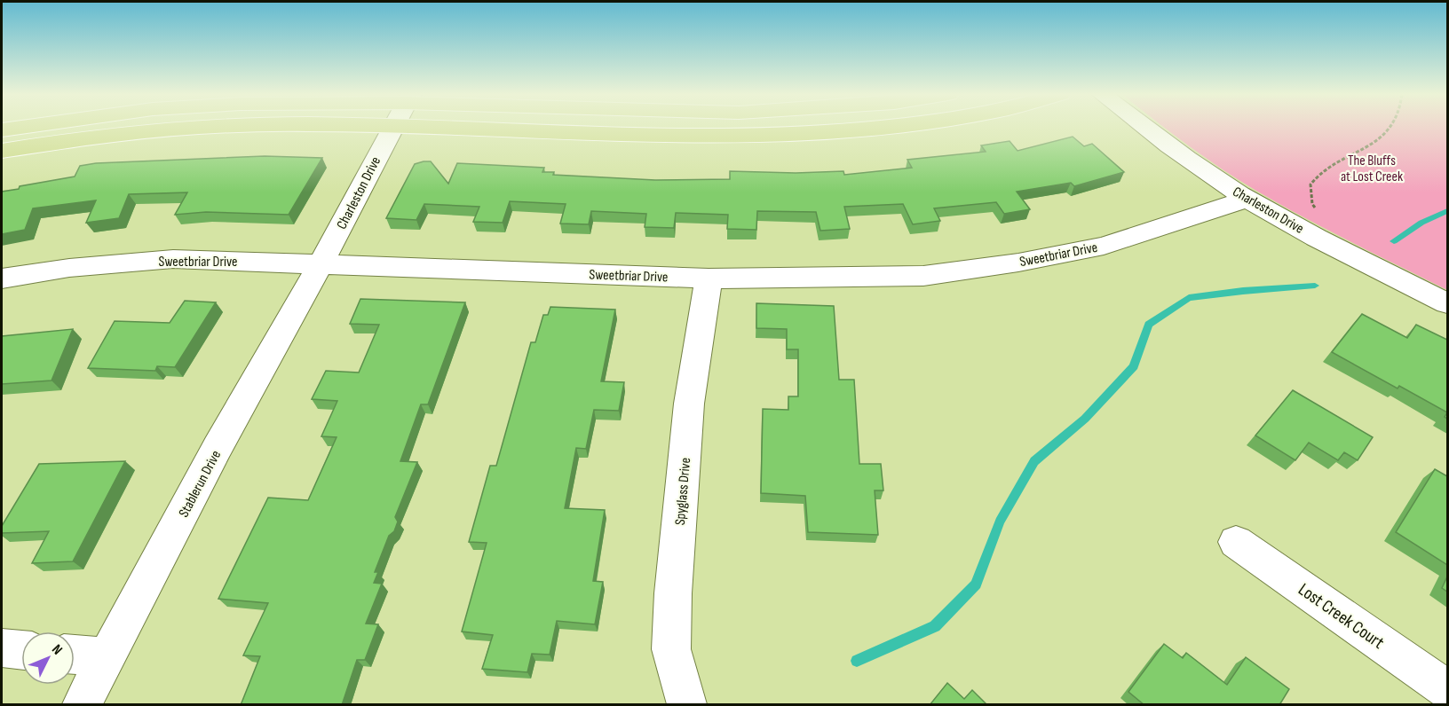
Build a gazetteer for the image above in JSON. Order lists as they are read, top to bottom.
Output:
{
  "streets": {
    "street": [
      "Charleston Drive",
      "Sweetbriar Drive",
      "Stablerun Drive",
      "Spyglass Drive",
      "Lost Creek Court"
    ]
  },
  "crossings": [
    ["Charleston Drive", "Sweetbriar Drive"],
    ["Charleston Drive", "Stablerun Drive"],
    ["Sweetbriar Drive", "Stablerun Drive"],
    ["Sweetbriar Drive", "Spyglass Drive"]
  ],
  "parks": ["The Bluffs at Lost Creek"],
  "north": "top right"
}
